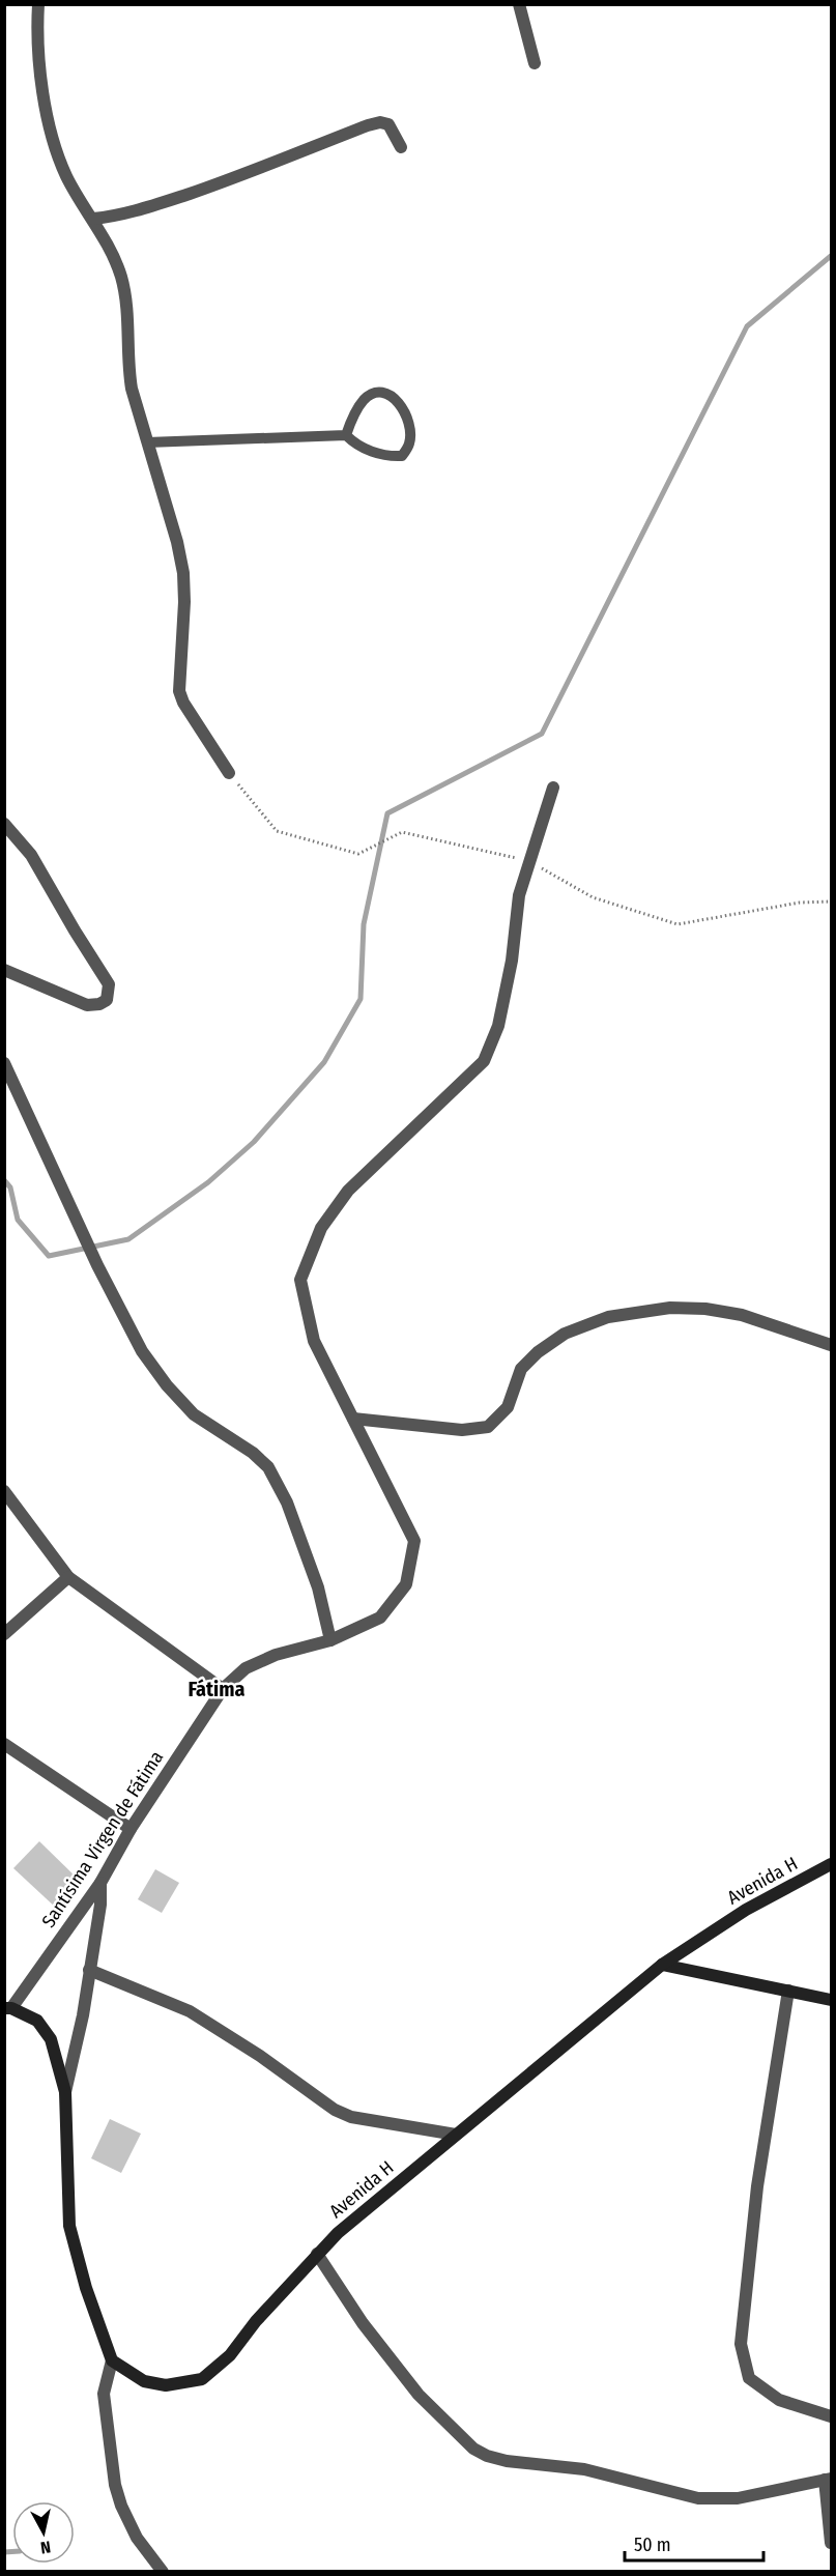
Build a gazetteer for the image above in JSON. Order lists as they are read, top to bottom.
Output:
{
  "streets": {
    "street": ["Santísima Virgen de Fátima", "Avenida H"]
  },
  "districts": ["Fátima"],
  "scale_bar": "50 m",
  "north": "bottom"
}
